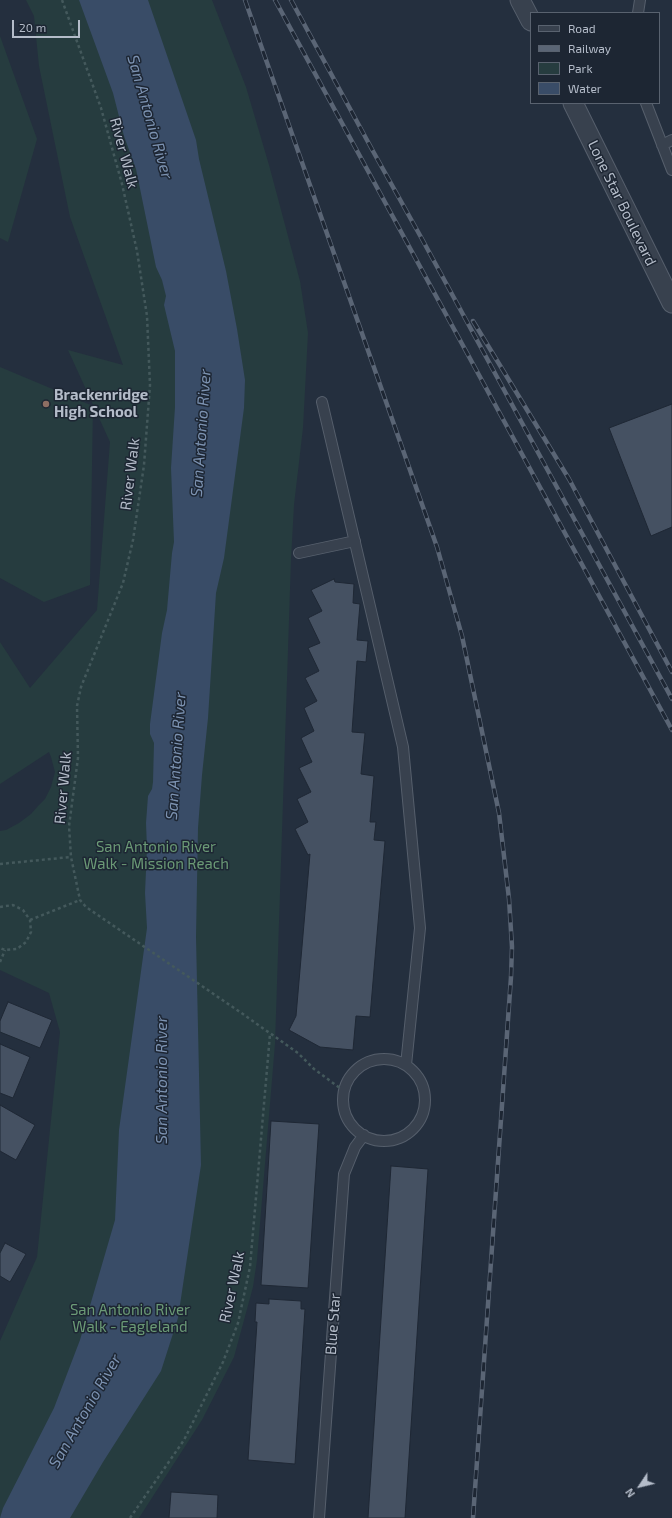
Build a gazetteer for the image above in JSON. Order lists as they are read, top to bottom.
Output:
{
  "streets": {
    "street": ["Lone Star Boulevard"],
    "lane": ["Blue Star"],
    "path": ["River Walk"]
  },
  "crossings": [
    ["River Walk", "Blue Star"]
  ],
  "water": ["San Antonio River"],
  "parks": ["San Antonio River Walk - Mission Reach", "San Antonio River Walk - Eagleland"],
  "places": ["Brackenridge High School"],
  "legend": [
    "Road",
    "Railway",
    "Park",
    "Water"
  ],
  "scale_bar": "20 m",
  "north": "bottom left"
}
